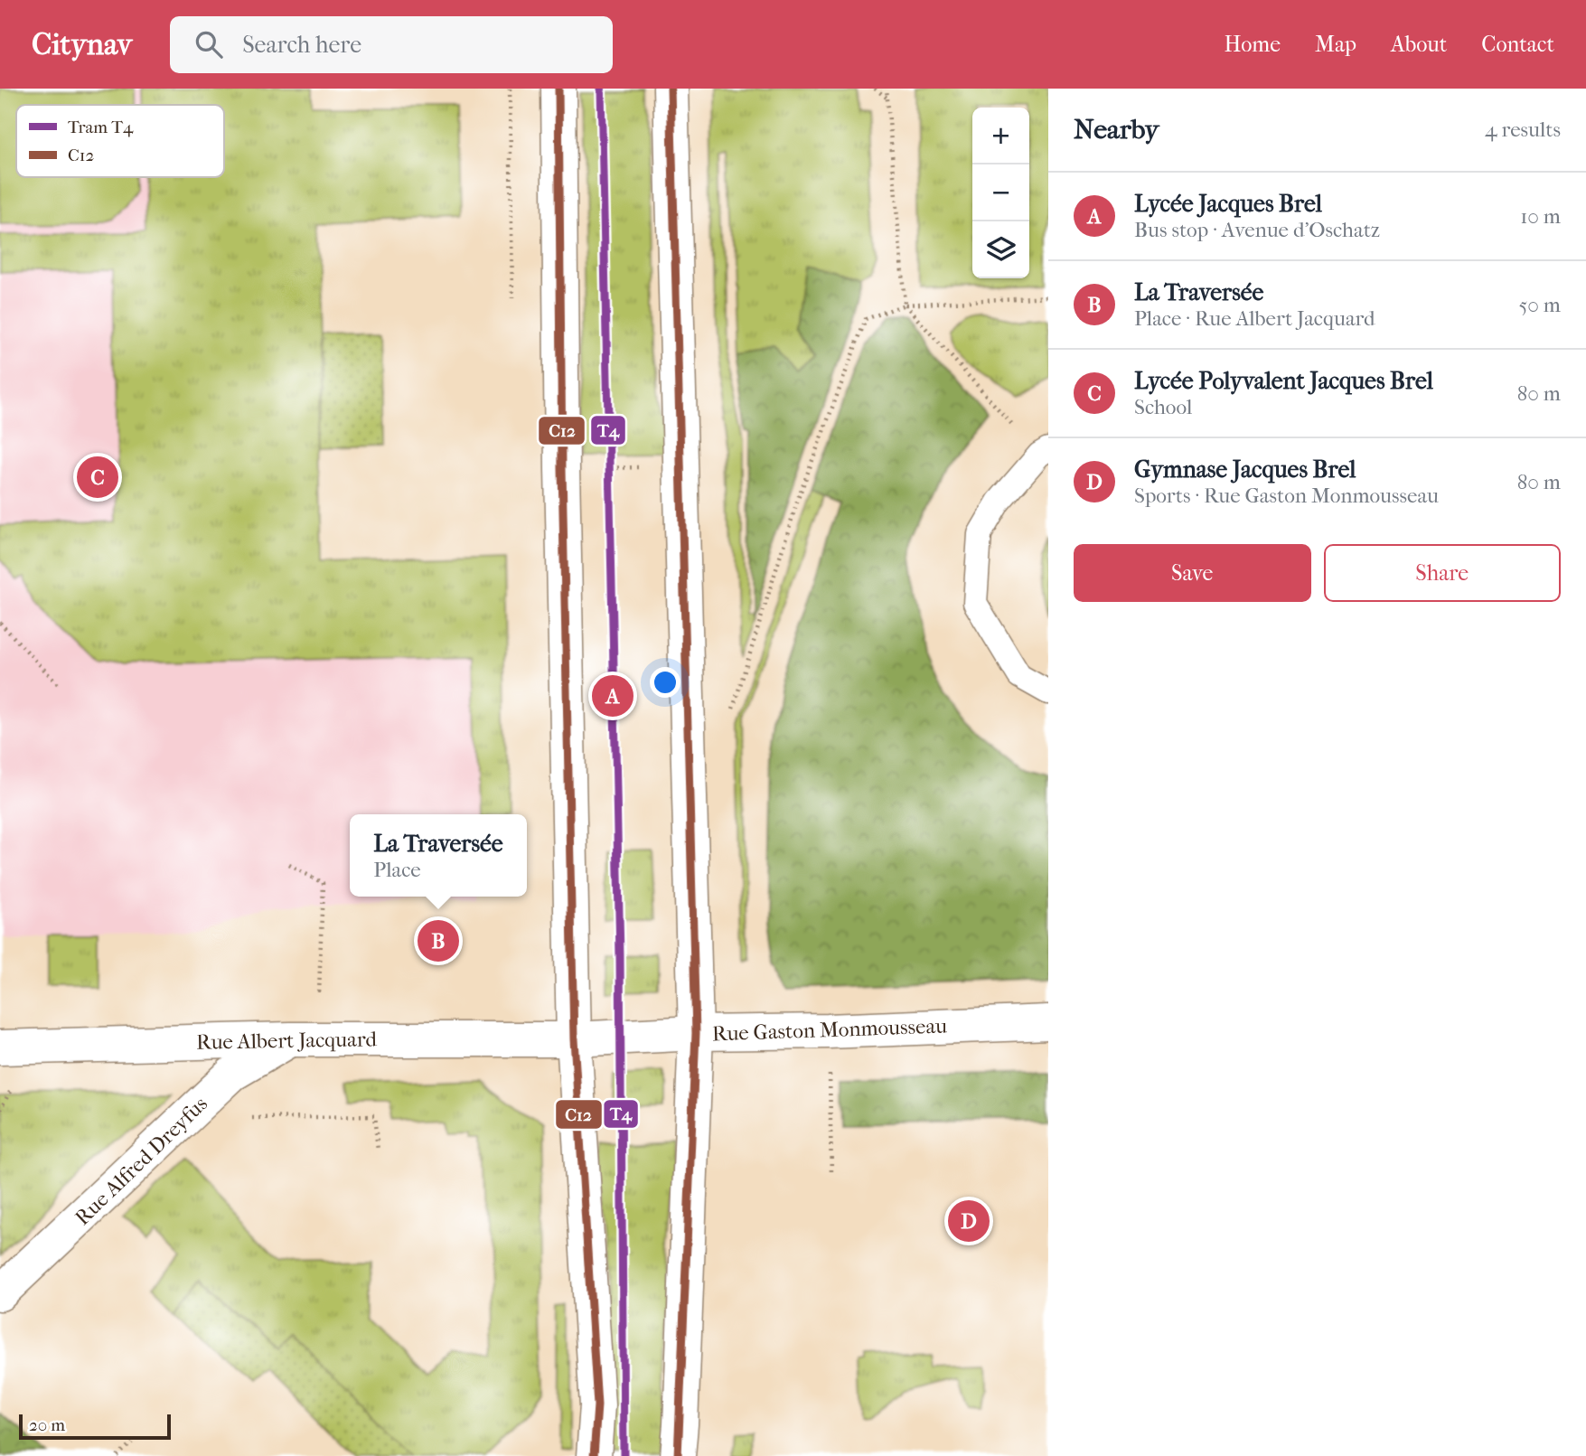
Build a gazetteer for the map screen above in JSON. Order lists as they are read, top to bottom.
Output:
{
  "streets": {
    "street": ["Rue Gaston Monmousseau", "Rue Albert Jacquard", "Rue Alfred Dreyfus"]
  },
  "crossings": [
    ["Rue Gaston Monmousseau", "Rue Albert Jacquard"],
    ["Rue Albert Jacquard", "Rue Alfred Dreyfus"]
  ],
  "lines": ["tram line T4", "transit line C12"],
  "legend": ["Tram T4", "C12"],
  "scale_bar": "20 m",
  "page": {
    "header": "Citynav",
    "search": "Search here",
    "nav": [
      "Home",
      "Map",
      "About",
      "Contact"
    ],
    "heading": ["Nearby", "4 results"],
    "map_buttons": ["+", "−"],
    "list": [
      {
        "mark": "A",
        "name": "Lycée Jacques Brel",
        "note": "Bus stop · Avenue d'Oschatz",
        "value": "10 m"
      },
      {
        "mark": "B",
        "name": "La Traversée",
        "note": "Place · Rue Albert Jacquard",
        "value": "50 m"
      },
      {
        "mark": "C",
        "name": "Lycée Polyvalent Jacques Brel",
        "note": "School",
        "value": "80 m"
      },
      {
        "mark": "D",
        "name": "Gymnase Jacques Brel",
        "note": "Sports · Rue Gaston Monmousseau",
        "value": "80 m"
      }
    ],
    "pins": [
      "C",
      "A",
      "B",
      "D"
    ],
    "buttons": ["Save", "Share"],
    "popup": ["La Traversée", "Place"],
    "scale": "20 m"
  }
}
